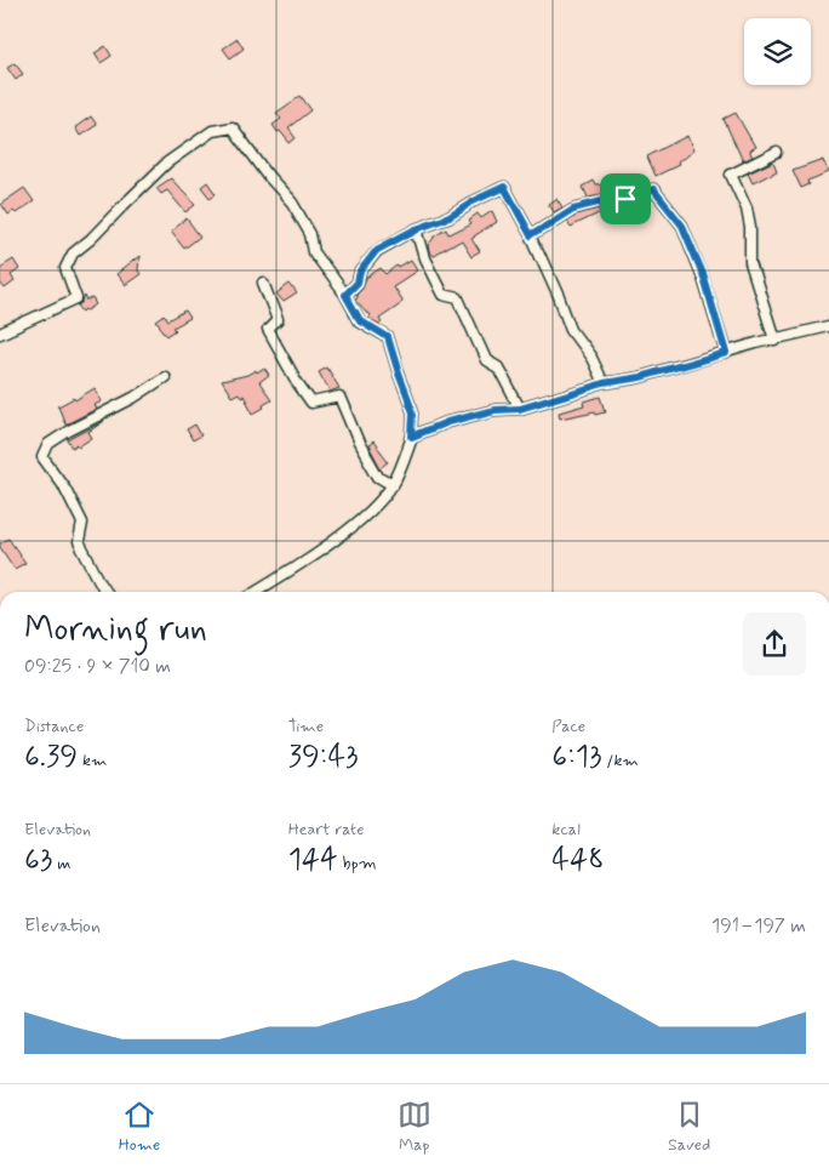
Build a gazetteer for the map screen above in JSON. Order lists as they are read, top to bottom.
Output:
{
  "page": {
    "heading": ["Morning run", "09:25 · 9 × 710 m"],
    "stats": [
      ["Distance", "6.39 km"],
      ["Time", "39:43"],
      ["Pace", "6:13 /km"],
      ["Elevation", "63 m"],
      ["Heart rate", "144 bpm"],
      ["kcal", "448"]
    ],
    "chart": ["Elevation", "191–197 m"],
    "tabs": ["Home", "Map", "Saved"]
  }
}
